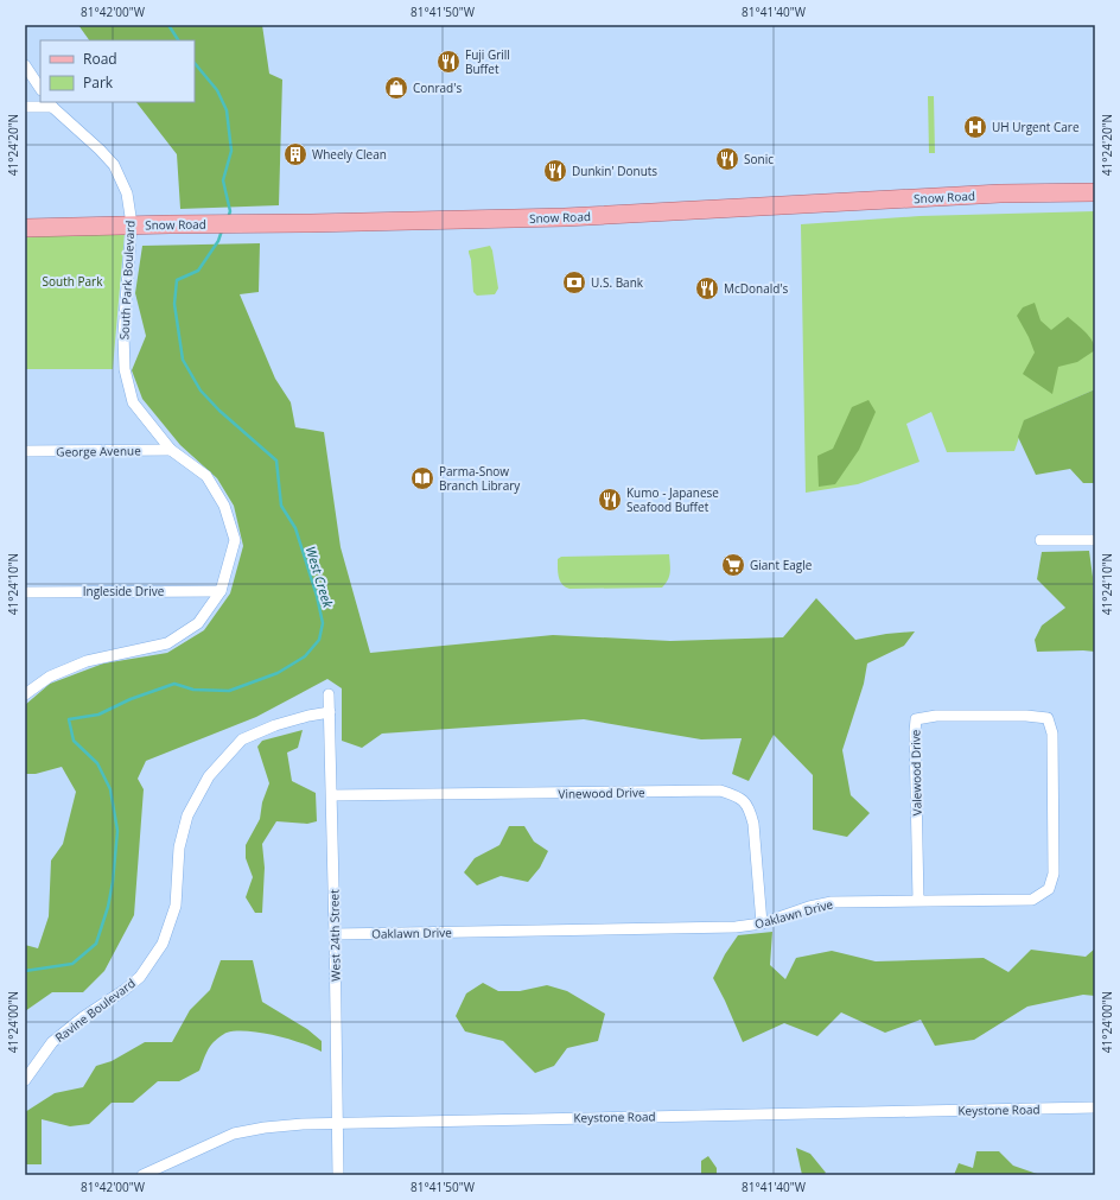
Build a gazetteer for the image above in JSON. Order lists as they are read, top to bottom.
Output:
{
  "streets": {
    "main road": ["Snow Road"],
    "street": [
      "South Park Boulevard",
      "George Avenue",
      "Ingleside Drive",
      "Valewood Drive",
      "Vinewood Drive",
      "Oaklawn Drive",
      "West 24th Street",
      "Ravine Boulevard",
      "Keystone Road"
    ]
  },
  "crossings": [
    ["Snow Road", "South Park Boulevard"],
    ["South Park Boulevard", "George Avenue"],
    ["South Park Boulevard", "Ingleside Drive"],
    ["Valewood Drive", "Oaklawn Drive"],
    ["Vinewood Drive", "Oaklawn Drive"],
    ["Vinewood Drive", "West 24th Street"],
    ["Oaklawn Drive", "West 24th Street"],
    ["West 24th Street", "Ravine Boulevard"],
    ["West 24th Street", "Keystone Road"]
  ],
  "water": ["West Creek"],
  "parks": ["South Park"],
  "places": {
    "restaurant": [
      "Fuji Grill Buffet",
      "Sonic",
      "Dunkin' Donuts",
      "McDonald's",
      "Kumo - Japanese Seafood Buffet"
    ],
    "shop": ["Conrad's"],
    "hospital": ["UH Urgent Care"],
    "building": ["Wheely Clean"],
    "bank": ["U.S. Bank"],
    "library": ["Parma-Snow Branch Library"],
    "supermarket": ["Giant Eagle"]
  },
  "legend": ["Road", "Park"],
  "coordinates": [
    "81°42'00\"W",
    "81°41'50\"W",
    "81°41'40\"W",
    "41°24'20\"N",
    "41°24'10\"N",
    "41°24'00\"N"
  ]
}
